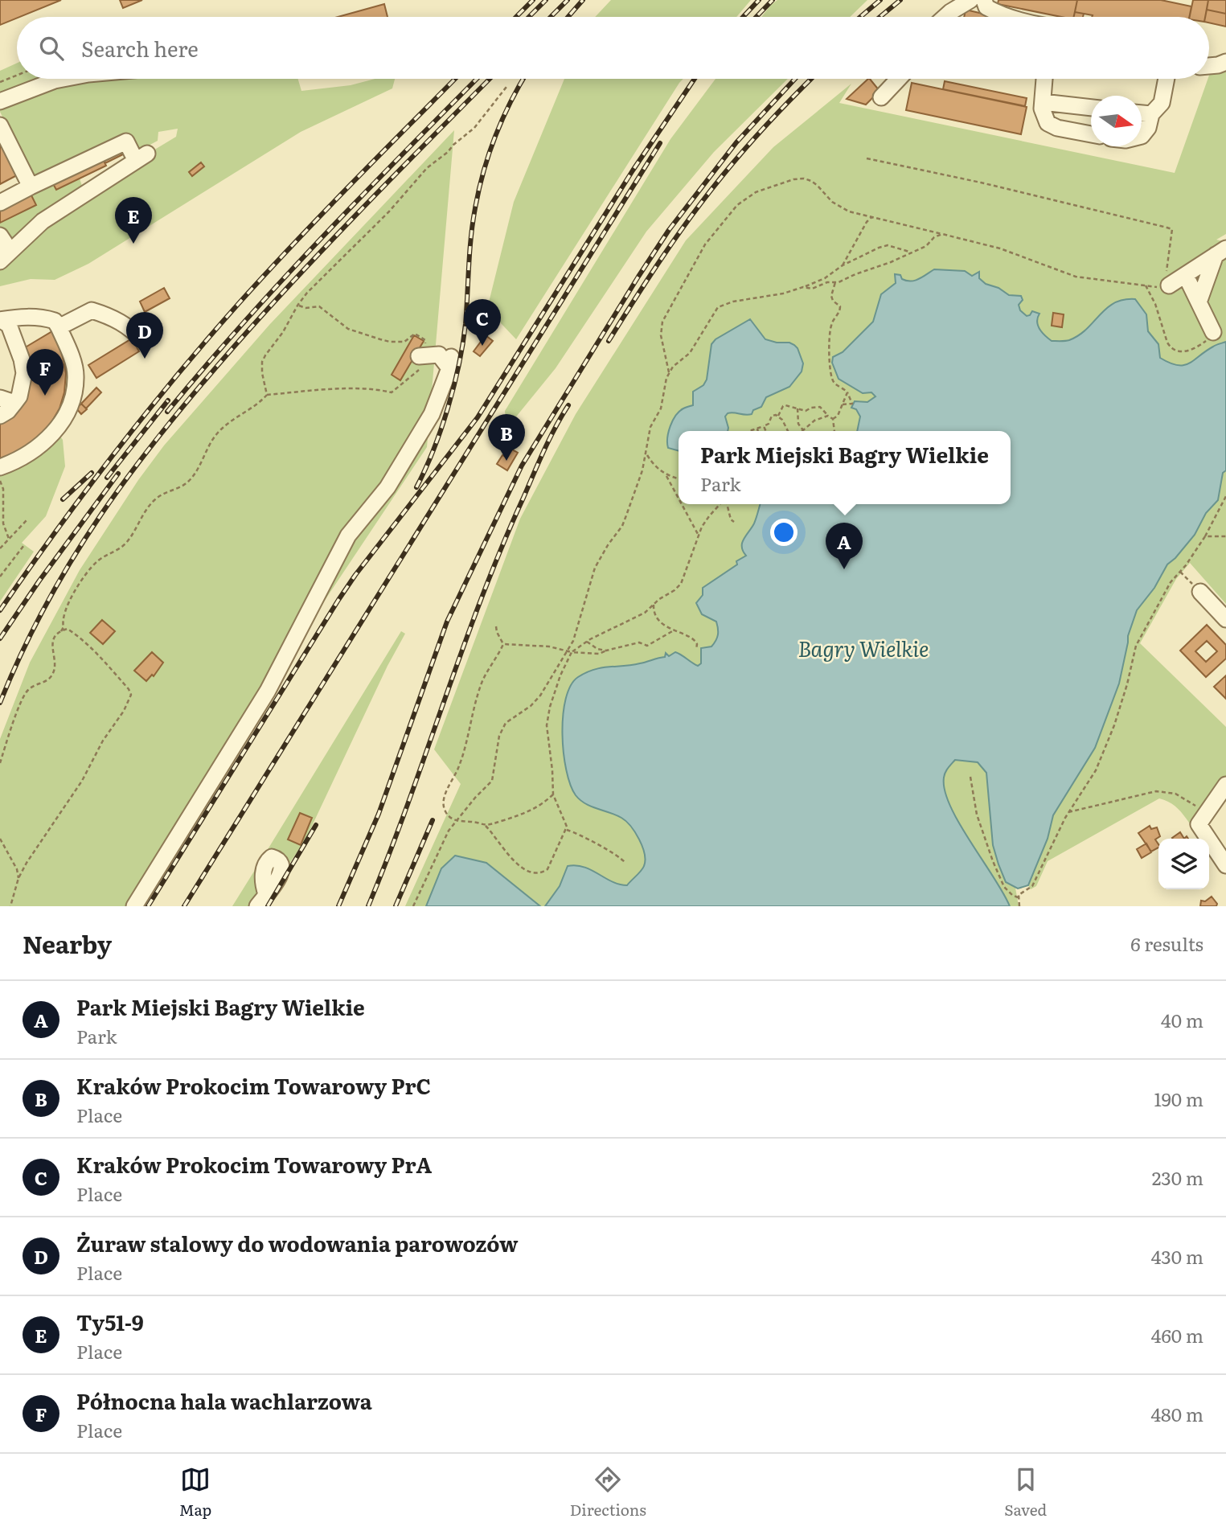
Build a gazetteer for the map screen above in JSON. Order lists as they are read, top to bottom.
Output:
{
  "water": ["Bagry Wielkie"],
  "north": "right",
  "page": {
    "search": "Search here",
    "pins": [
      "E",
      "C",
      "D",
      "F",
      "B",
      "A"
    ],
    "popup": ["Park Miejski Bagry Wielkie", "Park"],
    "heading": ["Nearby", "6 results"],
    "list": [
      {
        "mark": "A",
        "name": "Park Miejski Bagry Wielkie",
        "note": "Park",
        "value": "40 m"
      },
      {
        "mark": "B",
        "name": "Kraków Prokocim Towarowy PrC",
        "note": "Place",
        "value": "190 m"
      },
      {
        "mark": "C",
        "name": "Kraków Prokocim Towarowy PrA",
        "note": "Place",
        "value": "230 m"
      },
      {
        "mark": "D",
        "name": "Żuraw stalowy do wodowania parowozów",
        "note": "Place",
        "value": "430 m"
      },
      {
        "mark": "E",
        "name": "Ty51-9",
        "note": "Place",
        "value": "460 m"
      },
      {
        "mark": "F",
        "name": "Północna hala wachlarzowa",
        "note": "Place",
        "value": "480 m"
      }
    ],
    "nav": ["Map", "Directions", "Saved"]
  }
}
